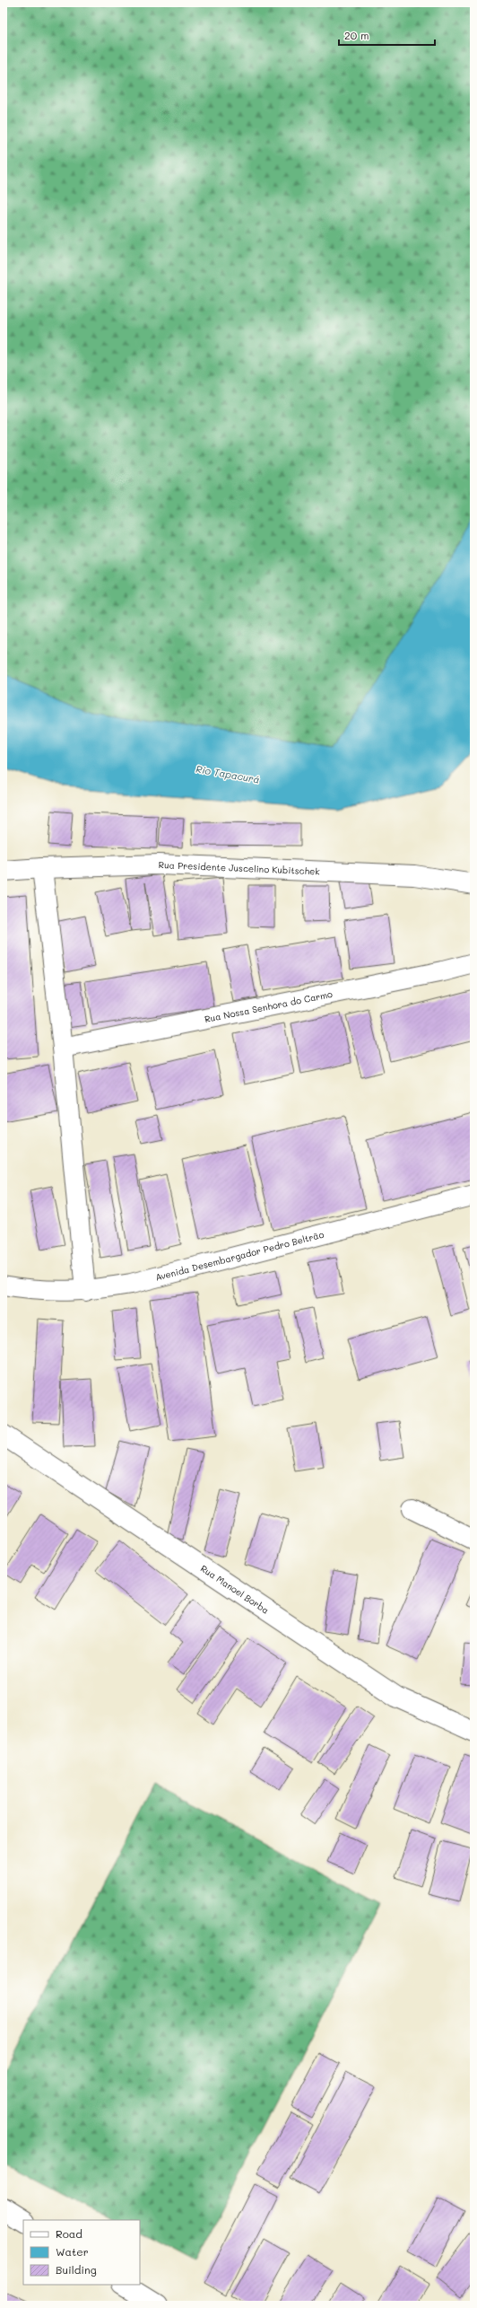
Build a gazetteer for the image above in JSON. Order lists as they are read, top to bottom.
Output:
{
  "streets": {
    "street": [
      "Rua Presidente Juscelino Kubitschek",
      "Rua Nossa Senhora do Carmo",
      "Avenida Desembargador Pedro Beltrão",
      "Rua Manoel Borba"
    ]
  },
  "water": ["Rio Tapacurá"],
  "legend": ["Road", "Water", "Building"],
  "scale_bar": "20 m"
}
